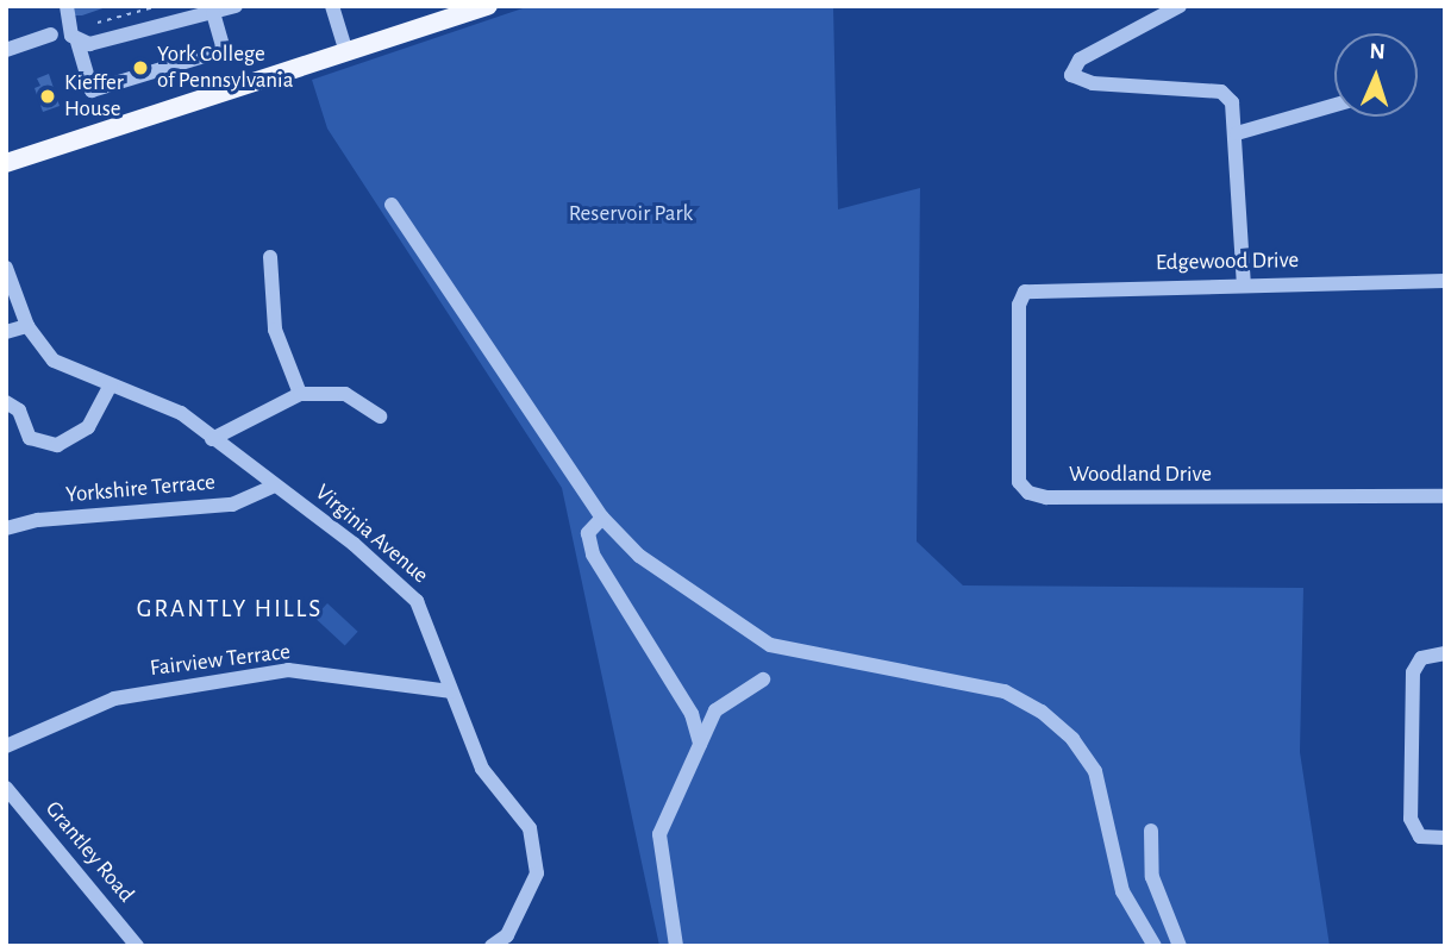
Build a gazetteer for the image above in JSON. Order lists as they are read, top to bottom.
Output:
{
  "streets": {
    "street": [
      "Edgewood Drive",
      "Woodland Drive",
      "Yorkshire Terrace",
      "Virginia Avenue",
      "Fairview Terrace",
      "Grantley Road"
    ]
  },
  "crossings": [
    ["Edgewood Drive", "Woodland Drive"],
    ["Yorkshire Terrace", "Virginia Avenue"],
    ["Virginia Avenue", "Fairview Terrace"]
  ],
  "districts": ["GRANTLY HILLS"],
  "parks": ["Reservoir Park"],
  "places": ["York College of Pennsylvania", "Kieffer House"],
  "north": "top"
}
